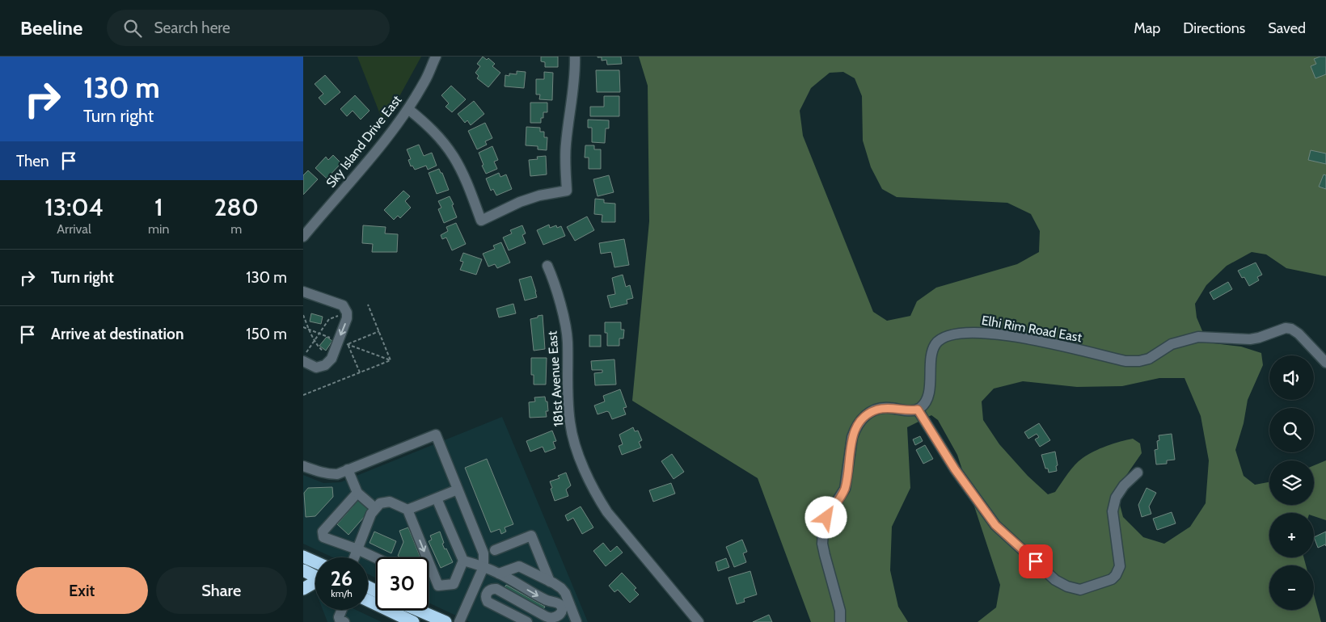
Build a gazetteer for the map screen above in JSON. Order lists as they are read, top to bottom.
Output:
{
  "streets": {
    "street": ["Sky Island Drive East", "Elhi Rim Road East", "181st Avenue East"]
  },
  "page": {
    "header": "Beeline",
    "search": "Search here",
    "nav": ["Map", "Directions", "Saved"],
    "turn": ["130 m", "Turn right"],
    "then": "Then",
    "eta": [
      "13:04",
      "Arrival",
      "1",
      "min",
      "280",
      "m"
    ],
    "list": [
      {
        "name": "Turn right",
        "value": "130 m"
      },
      {
        "name": "Arrive at destination",
        "value": "150 m"
      }
    ],
    "map_buttons": ["+", "−"],
    "speed": "26 km/h",
    "limit": "30",
    "buttons": ["Exit", "Share"]
  }
}
